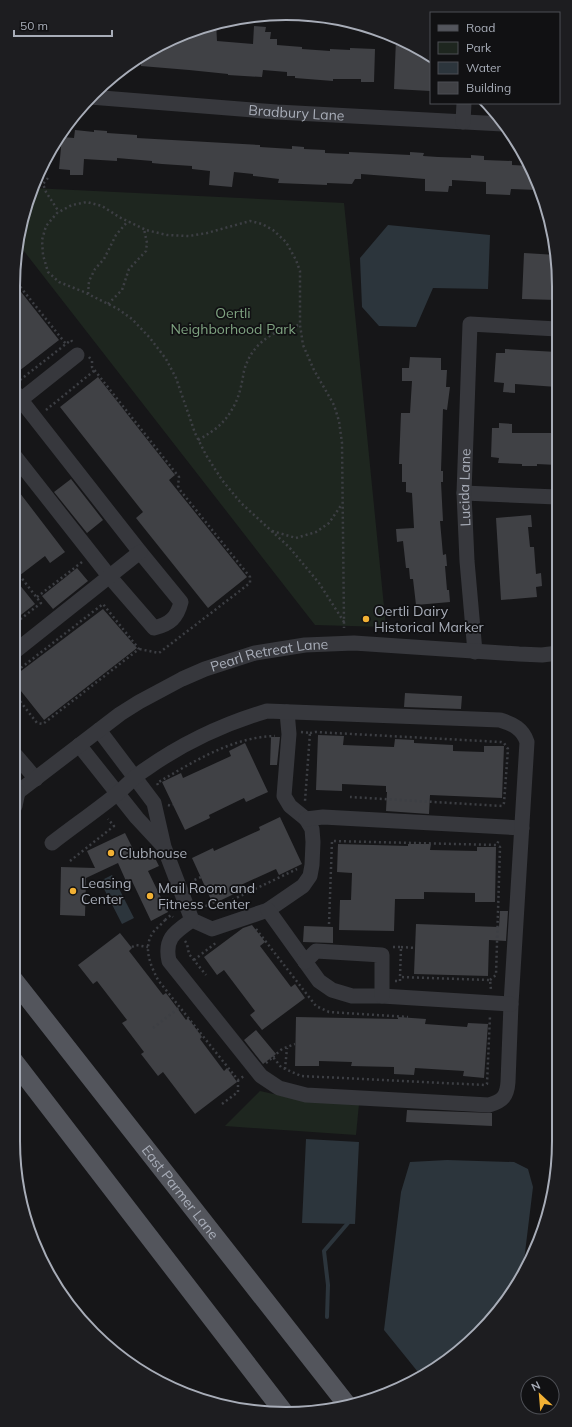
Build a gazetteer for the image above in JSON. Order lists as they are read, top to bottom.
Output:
{
  "streets": {
    "main road": ["East Parmer Lane"],
    "street": ["Bradbury Lane", "Lucida Lane", "Pearl Retreat Lane"]
  },
  "crossings": [
    ["Lucida Lane", "Pearl Retreat Lane"]
  ],
  "parks": ["Oertli Neighborhood Park"],
  "places": [
    "Oertli Dairy Historical Marker",
    "Clubhouse",
    "Leasing Center",
    "Mail Room and Fitness Center"
  ],
  "legend": [
    "Road",
    "Park",
    "Water",
    "Building"
  ],
  "scale_bar": "50 m",
  "north": "top left"
}
